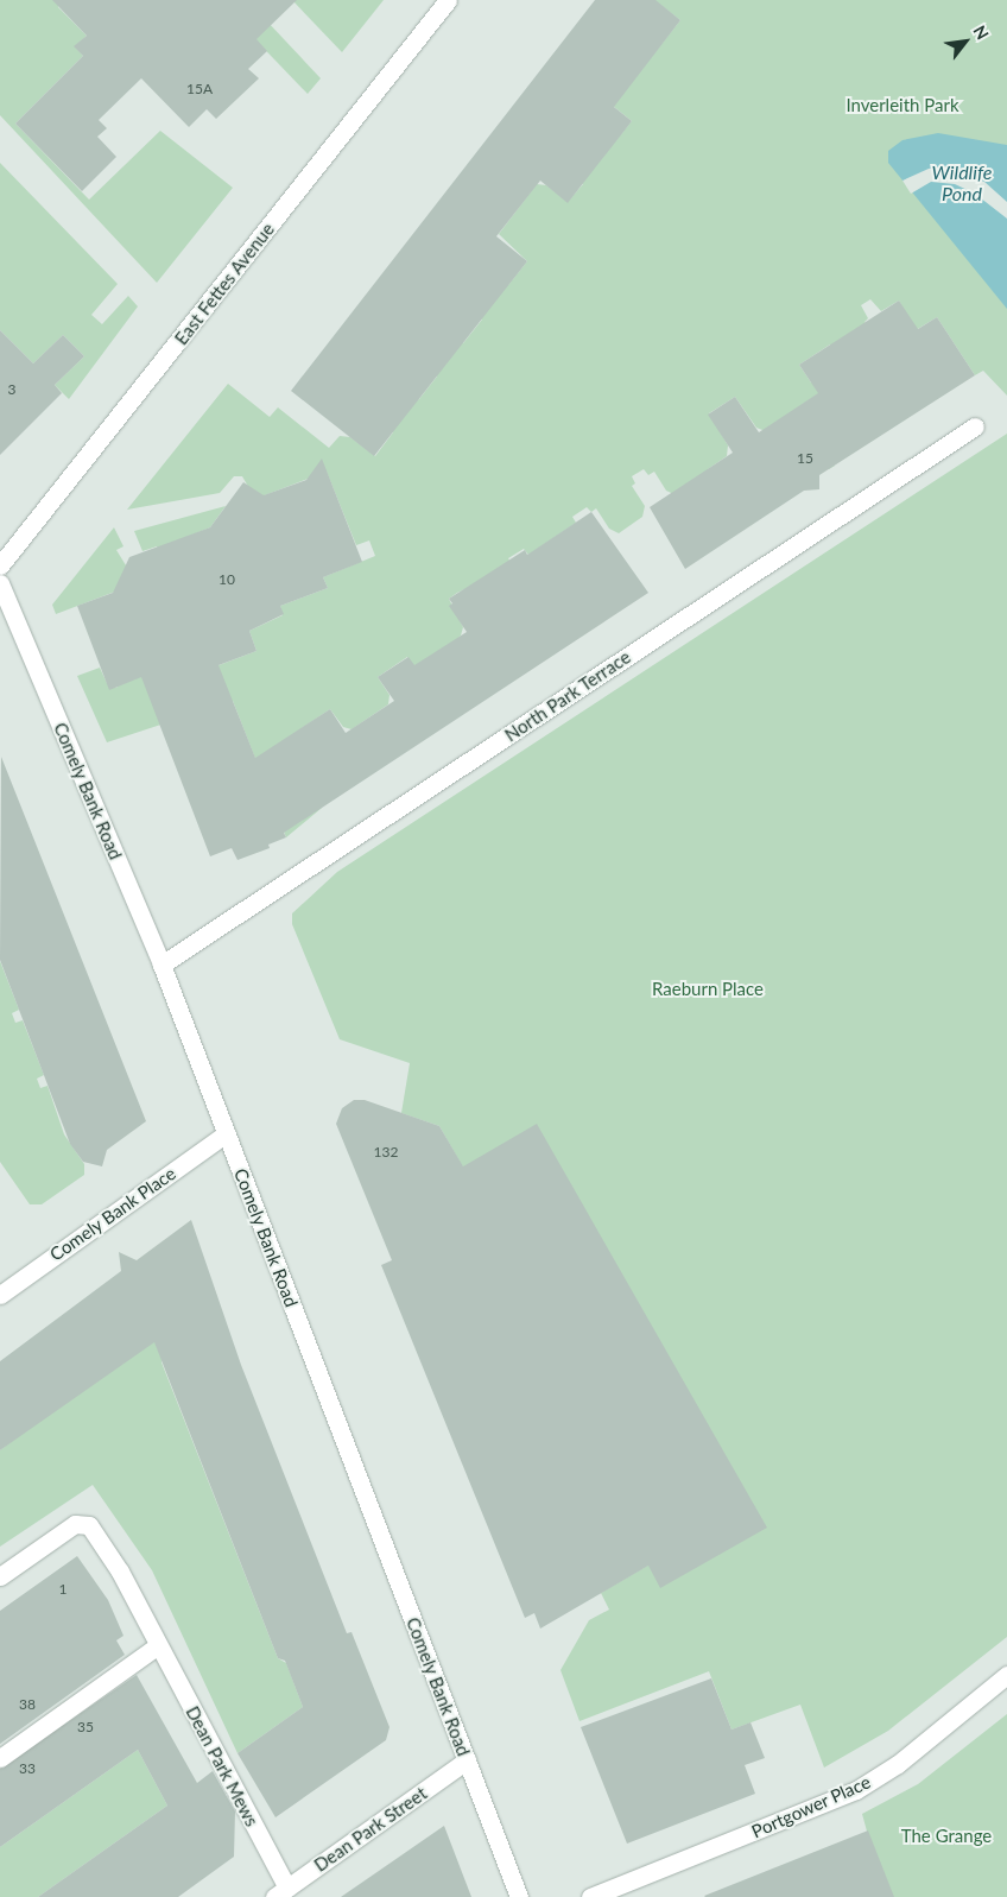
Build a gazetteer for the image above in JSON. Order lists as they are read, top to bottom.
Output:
{
  "streets": {
    "street": [
      "East Fettes Avenue",
      "North Park Terrace",
      "Comely Bank Road",
      "Comely Bank Place",
      "Dean Park Mews",
      "Portgower Place",
      "Dean Park Street"
    ]
  },
  "crossings": [
    ["North Park Terrace", "Comely Bank Road"],
    ["Comely Bank Road", "Comely Bank Place"],
    ["Comely Bank Road", "Dean Park Street"],
    ["Dean Park Mews", "Dean Park Street"]
  ],
  "water": ["Wildlife Pond"],
  "parks": ["Inverleith Park", "Raeburn Place", "The Grange"],
  "house_numbers": [
    "15A",
    "3",
    "15",
    "10",
    "132",
    "1",
    "38",
    "35",
    "33"
  ],
  "north": "top right"
}
